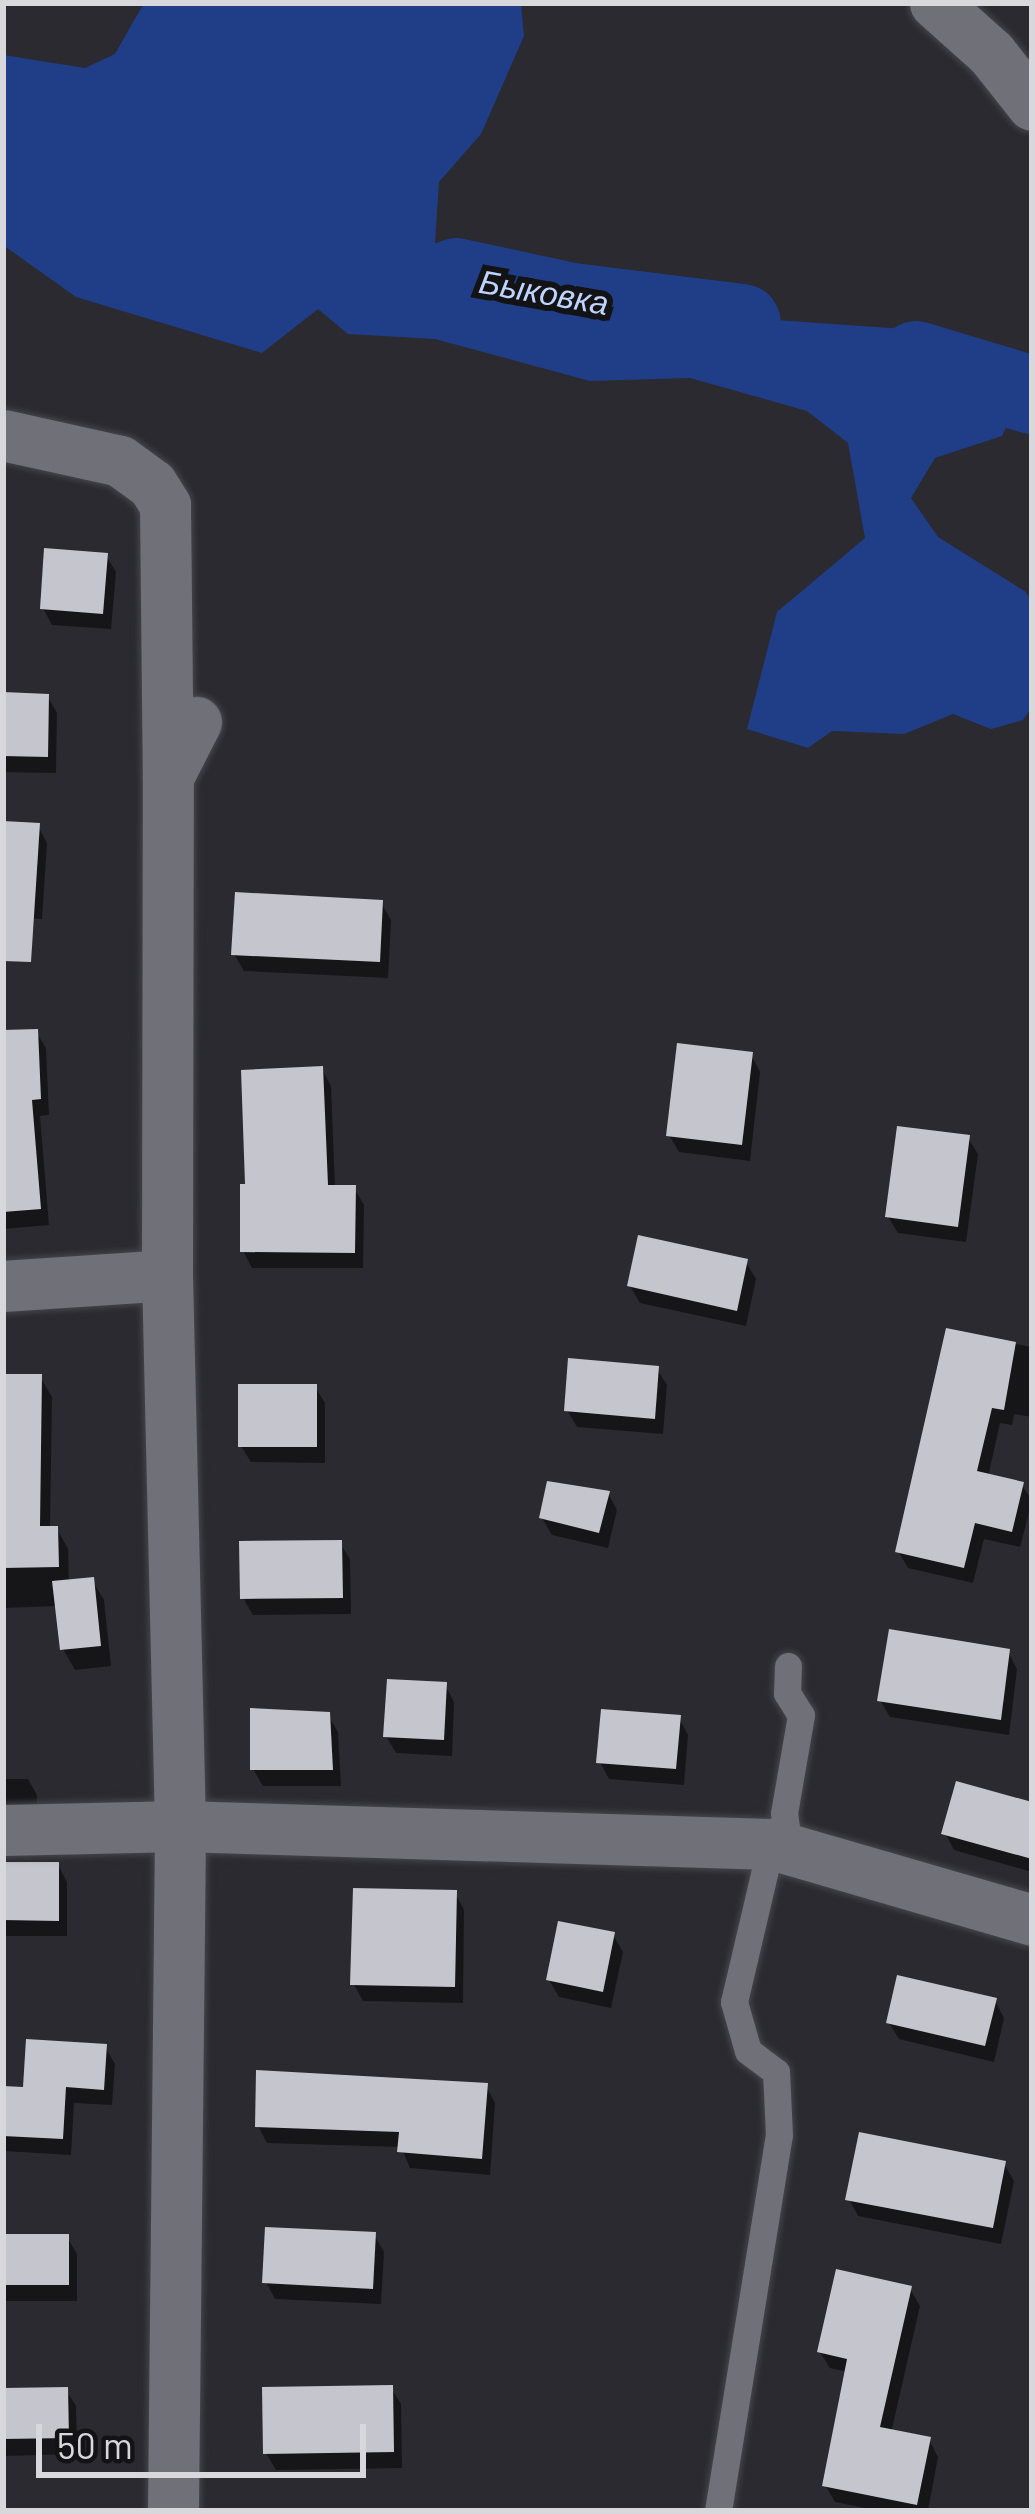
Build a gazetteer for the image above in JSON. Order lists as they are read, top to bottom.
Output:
{
  "water": ["Быковка"],
  "scale_bar": "50 m"
}
